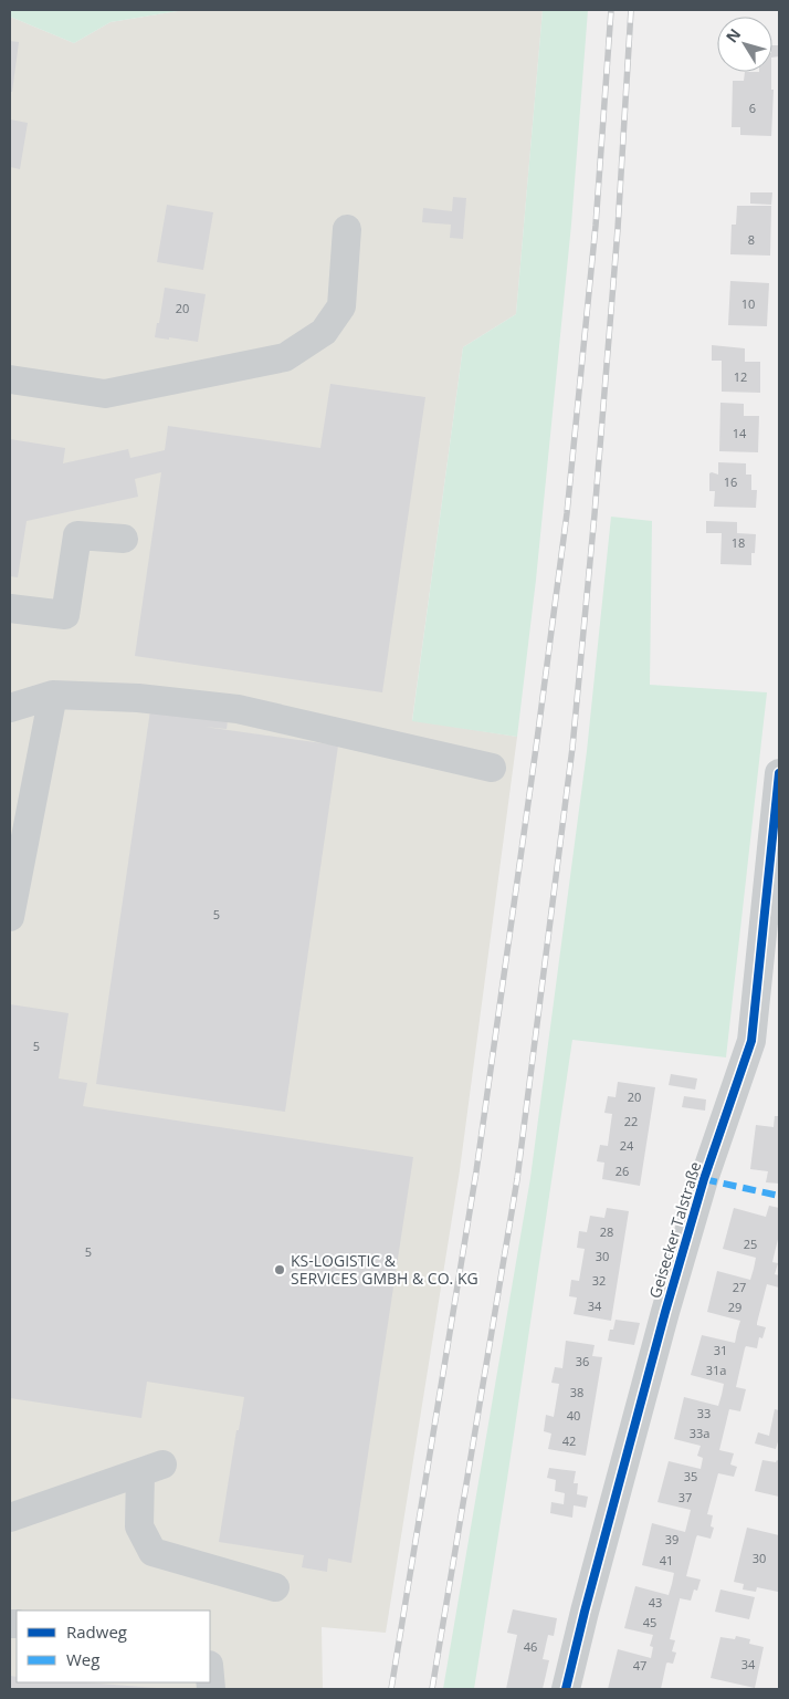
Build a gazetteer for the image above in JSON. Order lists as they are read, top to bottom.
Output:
{
  "streets": {
    "street": ["Geisecker Talstraße"]
  },
  "places": ["KS-LOGISTIC & SERVICES GMBH & CO. KG"],
  "house_numbers": [
    "6",
    "8",
    "10",
    "20",
    "12",
    "14",
    "16",
    "18",
    "5",
    "5",
    "20",
    "22",
    "24",
    "26",
    "28",
    "25",
    "5",
    "30",
    "32",
    "27",
    "34",
    "29",
    "31",
    "36",
    "31a",
    "38",
    "33",
    "40",
    "33a",
    "42",
    "35",
    "37",
    "39",
    "30",
    "41",
    "43",
    "45",
    "46",
    "34",
    "47"
  ],
  "legend": ["Radweg", "Weg"],
  "north": "top left"
}
